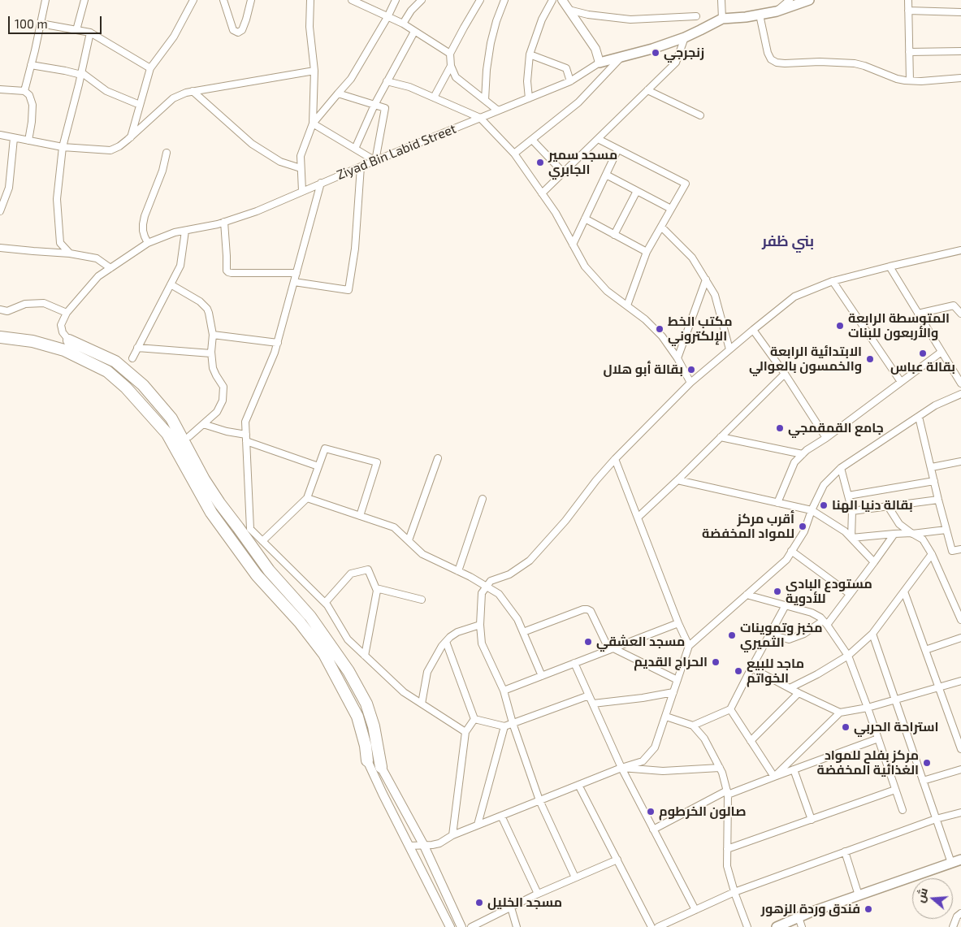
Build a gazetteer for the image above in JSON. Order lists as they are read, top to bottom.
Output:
{
  "streets": {
    "main road": ["Ziyad Bin Labid Street"]
  },
  "districts": ["بني ظفر"],
  "places": [
    "زنجرجي",
    "مسجد سمير الجابري",
    "المتوسطة الرابعة والأربعون للبنات",
    "مكتب الخط الإلكتروني",
    "بقالة عباس",
    "الابتدائية الرابعة والخمسون بالعوالي",
    "بقالة أبو هلال",
    "جامع القمقمجي",
    "بقالة دنيا الهنا",
    "أقرب مركز للمواد المخفضة",
    "مستودع البادى للأدوية",
    "مخبز وتموينات الثميري",
    "مسجد العشقي",
    "الحراج القديم",
    "ماجد للبيع الخواتم",
    "استراحة الحربي",
    "مركز بفلح للمواد الغذائية المخفضة",
    "صالون الخرطوم",
    "مسجد الخليل",
    "فندق وردة الزهور"
  ],
  "scale_bar": "100 m",
  "north": "left"
}
